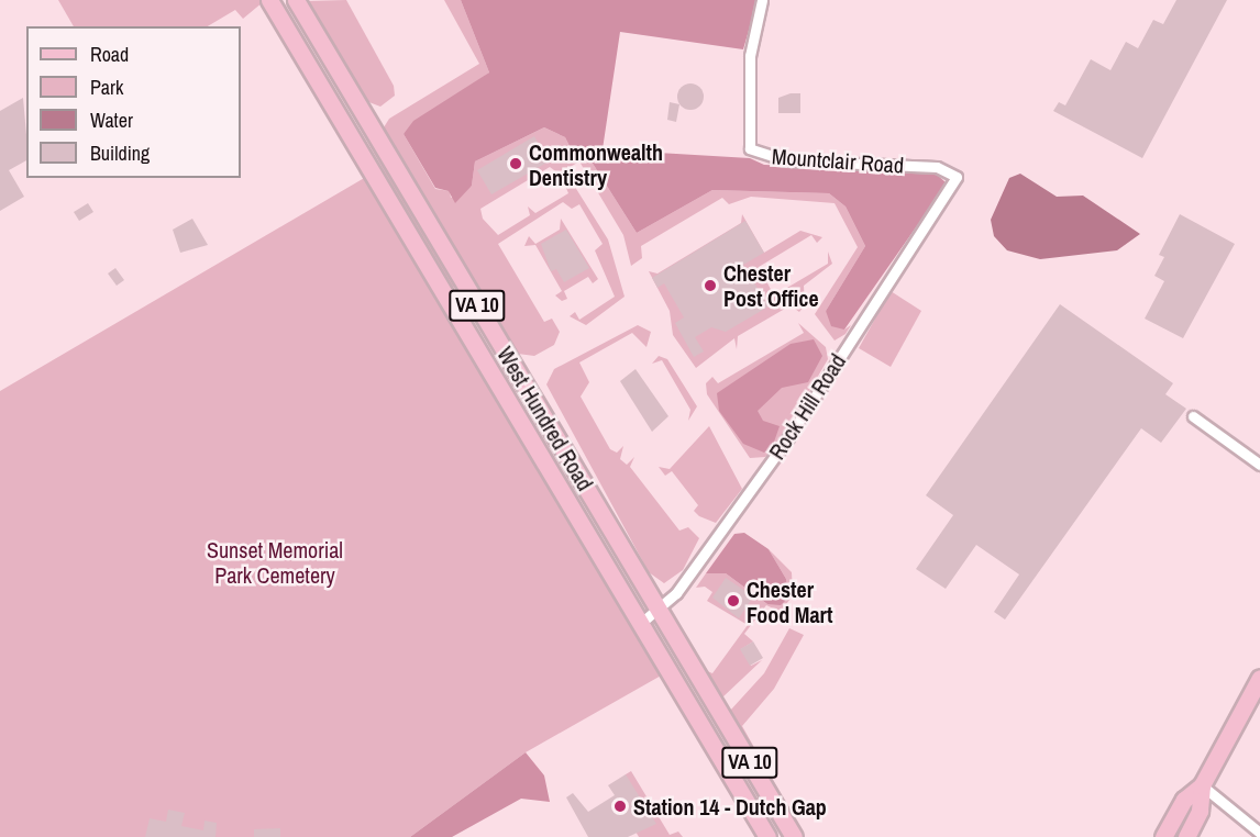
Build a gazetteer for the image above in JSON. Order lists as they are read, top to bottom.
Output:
{
  "streets": {
    "main road": ["VA 10", "West Hundred Road"],
    "street": ["Mountclair Road", "Rock Hill Road"]
  },
  "crossings": [
    ["Mountclair Road", "Rock Hill Road"],
    ["Rock Hill Road", "West Hundred Road"]
  ],
  "parks": ["Sunset Memorial Park Cemetery"],
  "places": [
    "Commonwealth Dentistry",
    "Chester Post Office",
    "Chester Food Mart",
    "Station 14 - Dutch Gap"
  ],
  "legend": [
    "Road",
    "Park",
    "Water",
    "Building"
  ]
}
